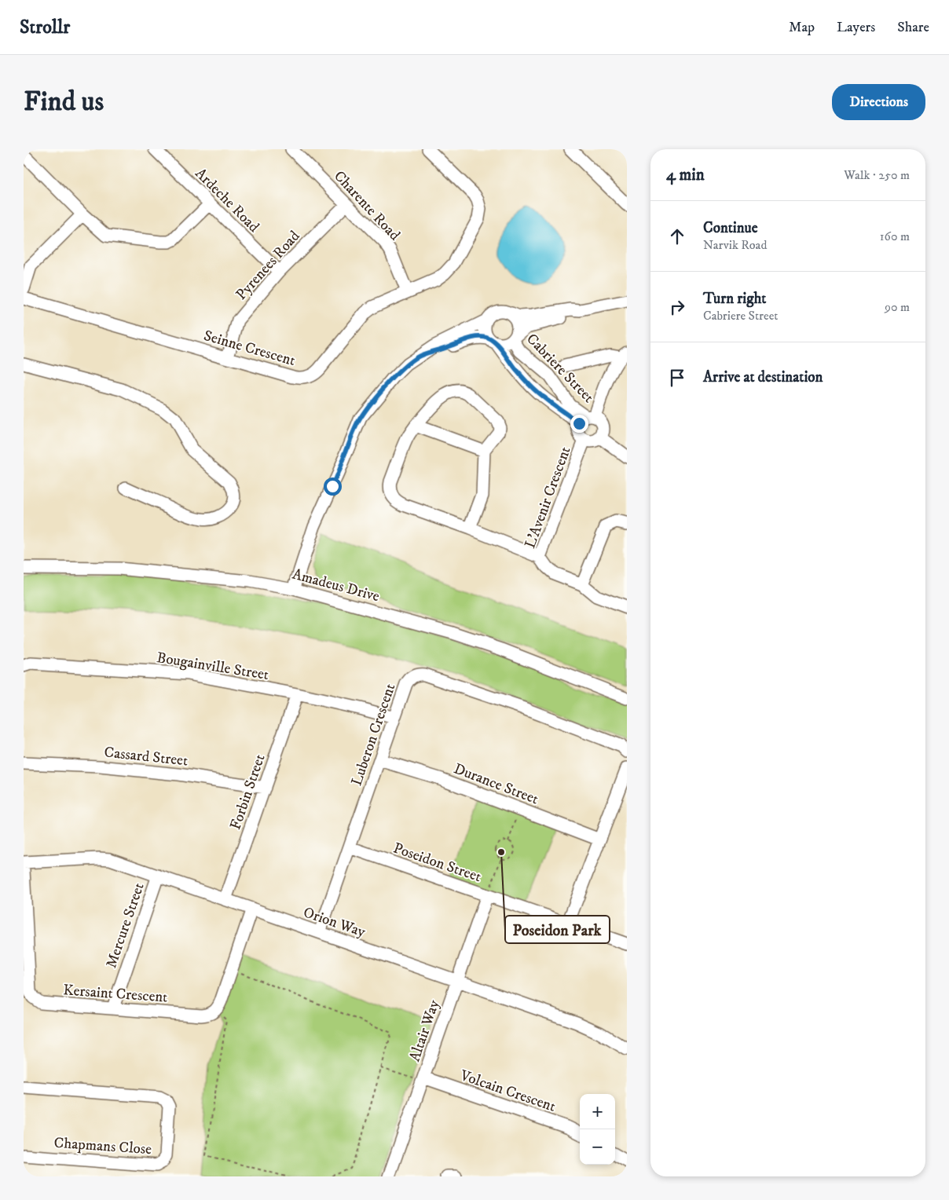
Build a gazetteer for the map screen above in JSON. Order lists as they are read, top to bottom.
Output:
{
  "streets": {
    "street": [
      "Ardeche Road",
      "Charente Road",
      "Pyrenees Road",
      "Seinne Crescent",
      "Cabriere Street",
      "L'Avenir Crescent",
      "Amadeus Drive",
      "Bougainville Street",
      "Luberon Crescent",
      "Cassard Street",
      "Durance Street",
      "Forbin Street",
      "Poseidon Street",
      "Orion Way",
      "Mercure Street",
      "Kersaint Crescent",
      "Altair Way",
      "Volcain Crescent",
      "Chapmans Close"
    ]
  },
  "crossings": [
    ["Ardeche Road", "Pyrenees Road"],
    ["Charente Road", "Pyrenees Road"],
    ["Charente Road", "Seinne Crescent"],
    ["Pyrenees Road", "Seinne Crescent"],
    ["Cabriere Street", "L'Avenir Crescent"],
    ["Bougainville Street", "Luberon Crescent"],
    ["Bougainville Street", "Forbin Street"],
    ["Luberon Crescent", "Durance Street"],
    ["Luberon Crescent", "Poseidon Street"],
    ["Luberon Crescent", "Orion Way"],
    ["Cassard Street", "Forbin Street"],
    ["Forbin Street", "Orion Way"],
    ["Poseidon Street", "Altair Way"],
    ["Orion Way", "Mercure Street"],
    ["Orion Way", "Altair Way"],
    ["Mercure Street", "Kersaint Crescent"],
    ["Altair Way", "Volcain Crescent"]
  ],
  "places": ["Poseidon Park"],
  "page": {
    "header": "Strollr",
    "nav": ["Map", "Layers", "Share"],
    "buttons": "Directions",
    "title": "Find us",
    "heading": ["4 min", "Walk · 250 m"],
    "list": [
      ["Continue", "Narvik Road", "160 m"],
      ["Turn right", "Cabriere Street", "90 m"],
      "Arrive at destination"
    ],
    "map_buttons": ["+", "−"]
  }
}
